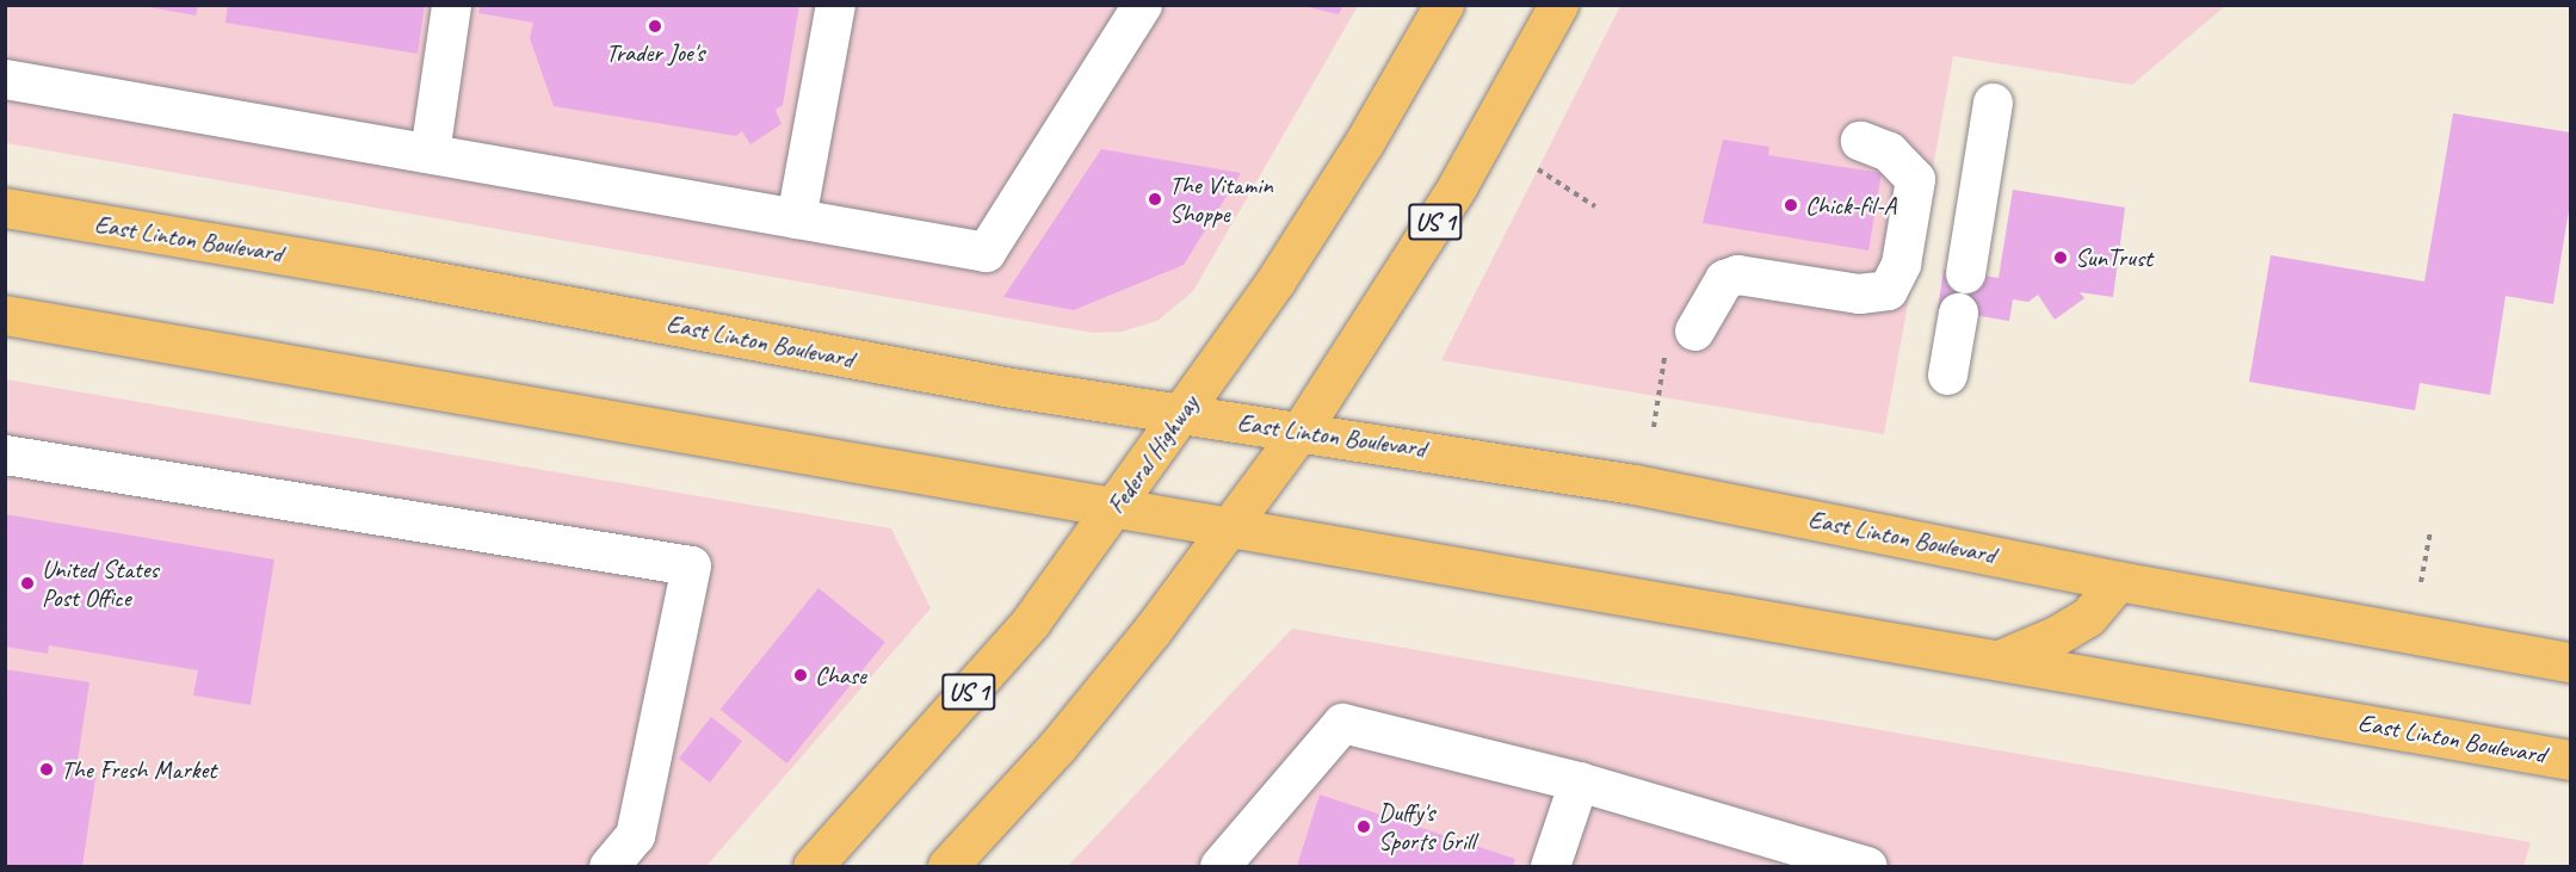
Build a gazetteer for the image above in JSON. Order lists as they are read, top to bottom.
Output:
{
  "streets": {
    "main road": ["US 1", "East Linton Boulevard", "Federal Highway"]
  },
  "crossings": [
    ["US 1", "East Linton Boulevard"],
    ["East Linton Boulevard", "Federal Highway"]
  ],
  "places": [
    "Trader Joe's",
    "The Vitamin Shoppe",
    "Chick-fil-A",
    "SunTrust",
    "United States Post Office",
    "Chase",
    "The Fresh Market",
    "Duffy's Sports Grill"
  ]
}
